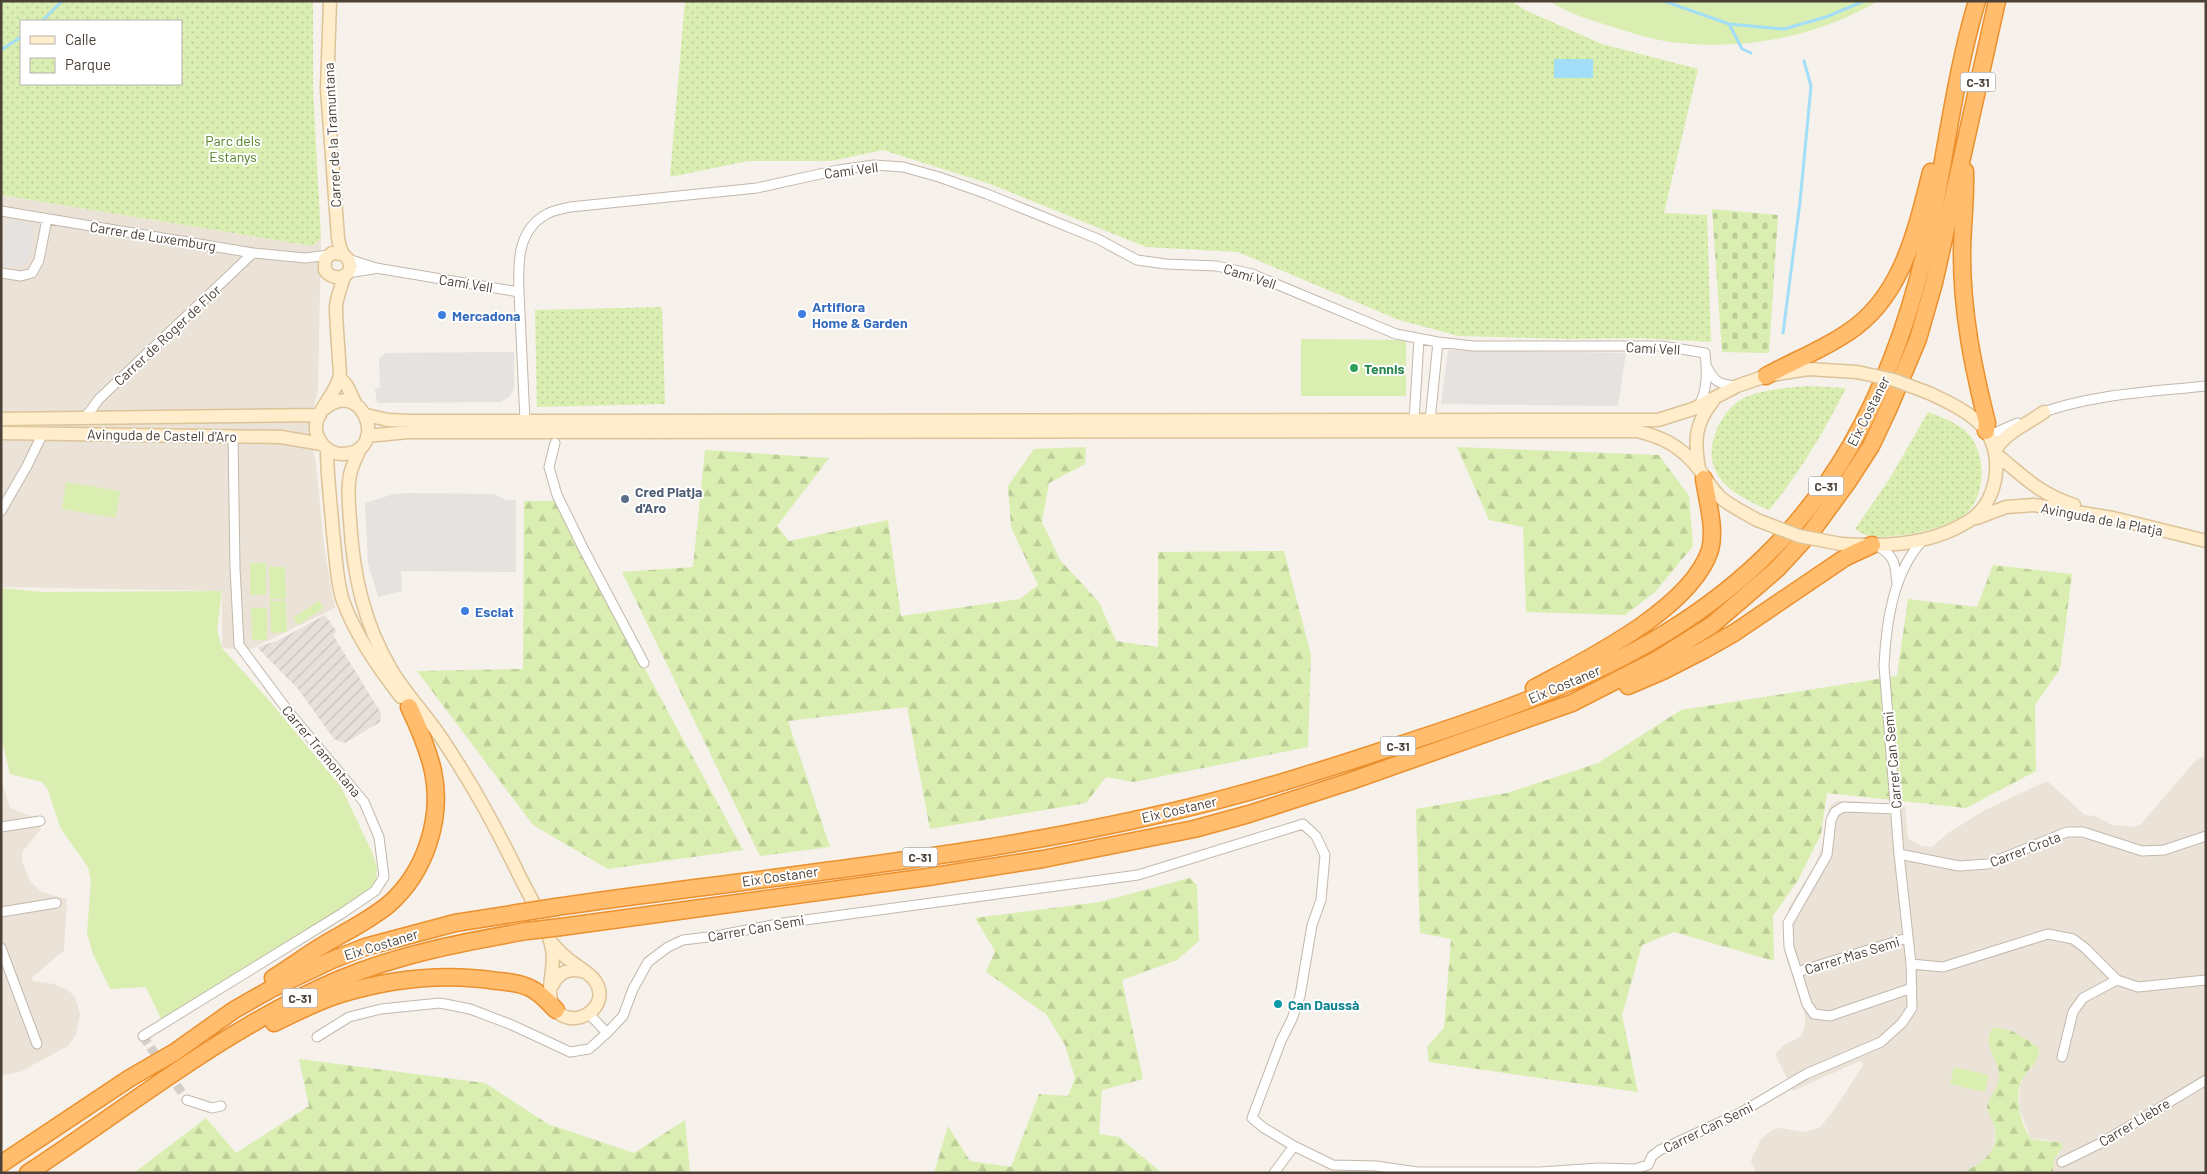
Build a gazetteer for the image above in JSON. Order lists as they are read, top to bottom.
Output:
{
  "streets": {
    "highway": ["C-31", "Eix Costaner"],
    "street": [
      "Carrer de la Tramuntana",
      "Camí Vell",
      "Carrer de Luxemburg",
      "Carrer de Roger de Flor",
      "Avinguda de Castell d'Aro",
      "Avinguda de la Platja",
      "Carrer Tramontana",
      "Carrer Can Semi",
      "Carrer Crota",
      "Carrer Mas Semi",
      "Carrer Llebre"
    ]
  },
  "crossings": [
    ["C-31", "Eix Costaner"],
    ["C-31", "Avinguda de la Platja"],
    ["C-31", "Carrer Can Semi"],
    ["Carrer de la Tramuntana", "Camí Vell"],
    ["Carrer de la Tramuntana", "Carrer de Luxemburg"],
    ["Camí Vell", "Carrer de Luxemburg"],
    ["Carrer de Luxemburg", "Carrer de Roger de Flor"],
    ["Carrer de Roger de Flor", "Avinguda de Castell d'Aro"],
    ["Avinguda de Castell d'Aro", "Avinguda de la Platja"],
    ["Avinguda de Castell d'Aro", "Carrer Tramontana"],
    ["Avinguda de la Platja", "Carrer Can Semi"],
    ["Carrer Can Semi", "Carrer Crota"],
    ["Carrer Can Semi", "Carrer Mas Semi"]
  ],
  "parks": ["Parc dels Estanys"],
  "places": [
    "Artiflora Home & Garden",
    "Mercadona",
    "Tennis",
    "Cred Platja d'Aro",
    "Esclat",
    "Can Daussà"
  ],
  "legend": ["Calle", "Parque"]
}
